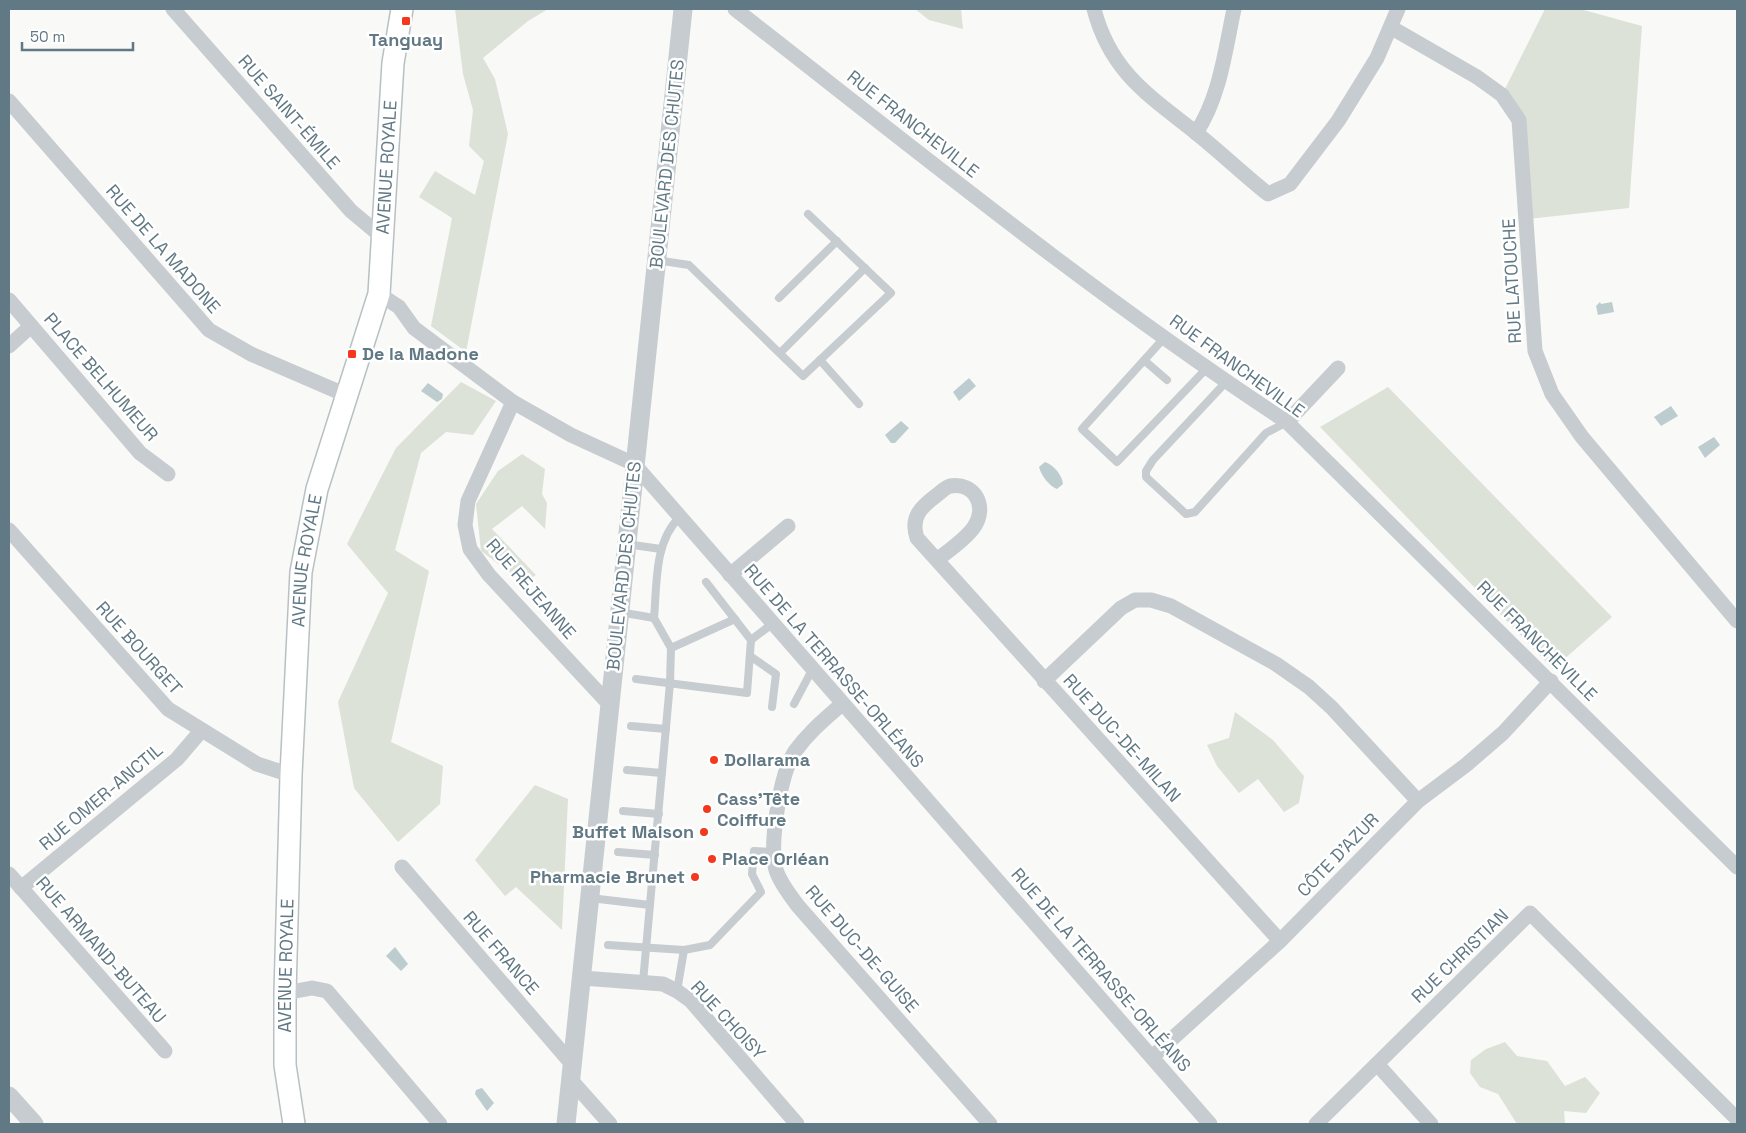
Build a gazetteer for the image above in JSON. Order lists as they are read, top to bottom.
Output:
{
  "streets": {
    "main road": ["AVENUE ROYALE"],
    "street": [
      "RUE SAINT-ÉMILE",
      "RUE FRANCHEVILLE",
      "BOULEVARD DES CHUTES",
      "RUE DE LA MADONE",
      "RUE LATOUCHE",
      "PLACE BELHUMEUR",
      "RUE REJEANNE",
      "RUE BOURGET",
      "RUE DE LA TERRASSE-ORLÉANS",
      "RUE DUC-DE-MILAN",
      "RUE OMER-ANCTIL",
      "CÔTE D'AZUR",
      "RUE DUC-DE-GUISE",
      "RUE ARMAND-BUTEAU",
      "RUE FRANCE",
      "RUE CHRISTIAN",
      "RUE CHOISY"
    ]
  },
  "crossings": [
    ["RUE SAINT-ÉMILE", "AVENUE ROYALE"],
    ["RUE FRANCHEVILLE", "CÔTE D'AZUR"],
    ["BOULEVARD DES CHUTES", "RUE REJEANNE"],
    ["BOULEVARD DES CHUTES", "RUE DE LA TERRASSE-ORLÉANS"],
    ["BOULEVARD DES CHUTES", "RUE FRANCE"],
    ["BOULEVARD DES CHUTES", "RUE CHOISY"],
    ["AVENUE ROYALE", "RUE DE LA MADONE"],
    ["AVENUE ROYALE", "RUE BOURGET"],
    ["AVENUE ROYALE", "RUE DE LA TERRASSE-ORLÉANS"],
    ["RUE REJEANNE", "RUE DE LA TERRASSE-ORLÉANS"],
    ["RUE BOURGET", "RUE OMER-ANCTIL"],
    ["RUE DE LA TERRASSE-ORLÉANS", "CÔTE D'AZUR"],
    ["RUE DE LA TERRASSE-ORLÉANS", "RUE DUC-DE-GUISE"],
    ["RUE DUC-DE-MILAN", "CÔTE D'AZUR"],
    ["RUE OMER-ANCTIL", "RUE ARMAND-BUTEAU"]
  ],
  "places": {
    "transit": ["Tanguay", "De la Madone"],
    "other": [
      "Dollarama",
      "Cass'Tête Coiffure",
      "Buffet Maison",
      "Place Orléan",
      "Pharmacie Brunet"
    ]
  },
  "scale_bar": "50 m"
}
